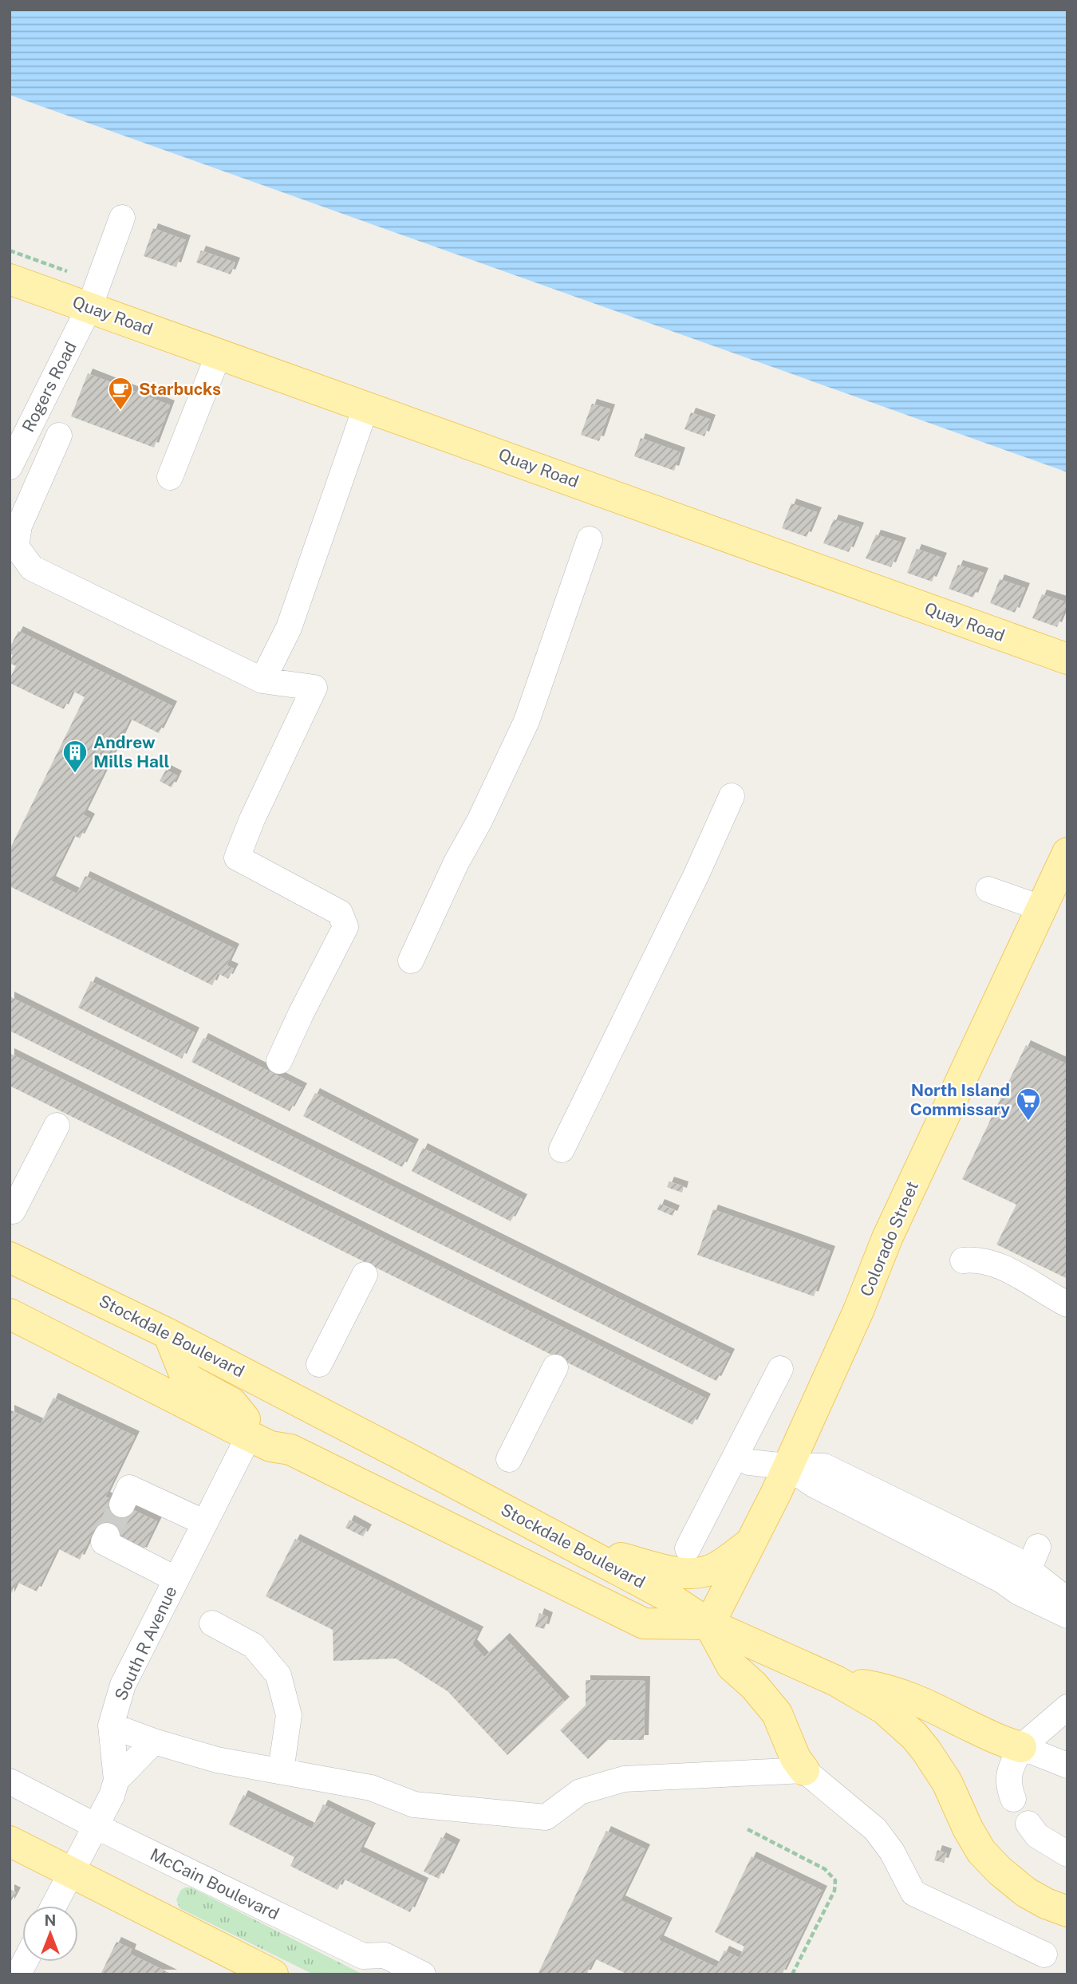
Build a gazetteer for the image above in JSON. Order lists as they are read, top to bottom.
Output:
{
  "streets": {
    "main road": ["Quay Road", "Colorado Street", "Stockdale Boulevard"],
    "street": ["Rogers Road", "South R Avenue", "McCain Boulevard"]
  },
  "crossings": [
    ["Quay Road", "Rogers Road"],
    ["Colorado Street", "Stockdale Boulevard"],
    ["South R Avenue", "McCain Boulevard"]
  ],
  "places": {
    "cafe": ["Starbucks"],
    "building": ["Andrew Mills Hall"],
    "supermarket": ["North Island Commissary"]
  },
  "north": "top"
}
